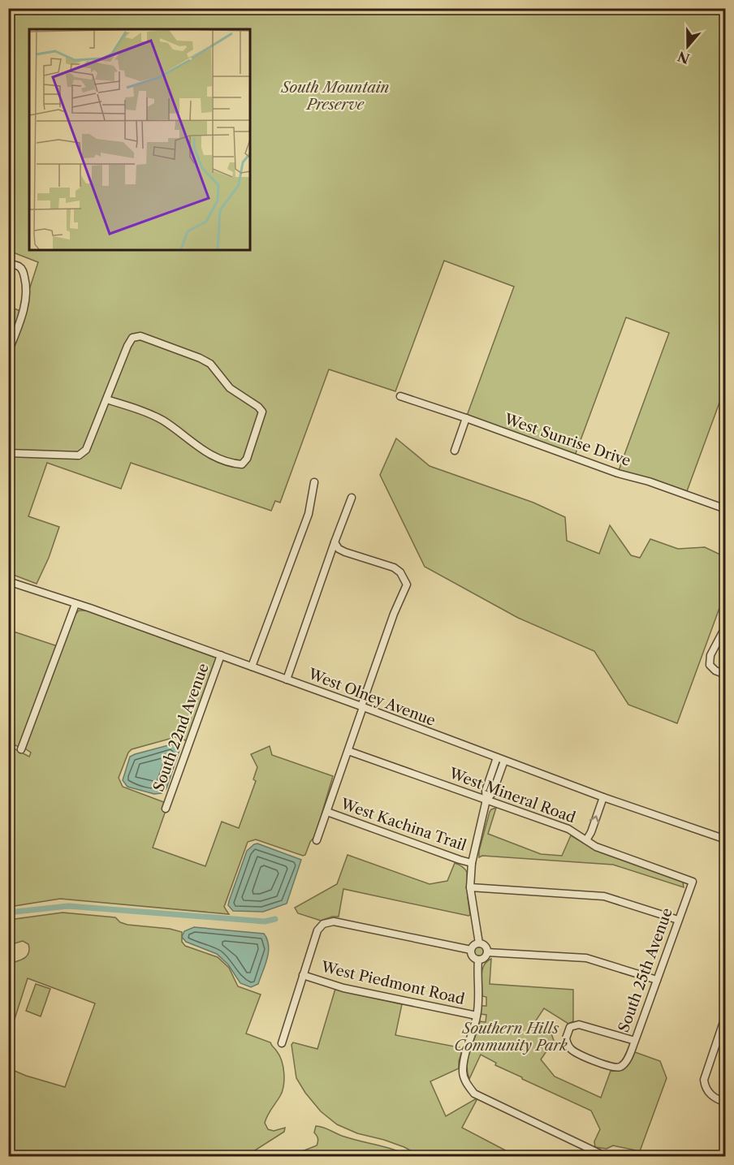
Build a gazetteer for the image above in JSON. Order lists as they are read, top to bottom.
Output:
{
  "streets": {
    "street": [
      "West Sunrise Drive",
      "West Olney Avenue",
      "South 22nd Avenue",
      "West Mineral Road",
      "West Kachina Trail",
      "South 25th Avenue",
      "West Piedmont Road"
    ]
  },
  "crossings": [
    ["West Olney Avenue", "South 22nd Avenue"],
    ["West Mineral Road", "South 25th Avenue"]
  ],
  "parks": ["South Mountain Preserve", "Southern Hills Community Park"],
  "north": "bottom"
}
